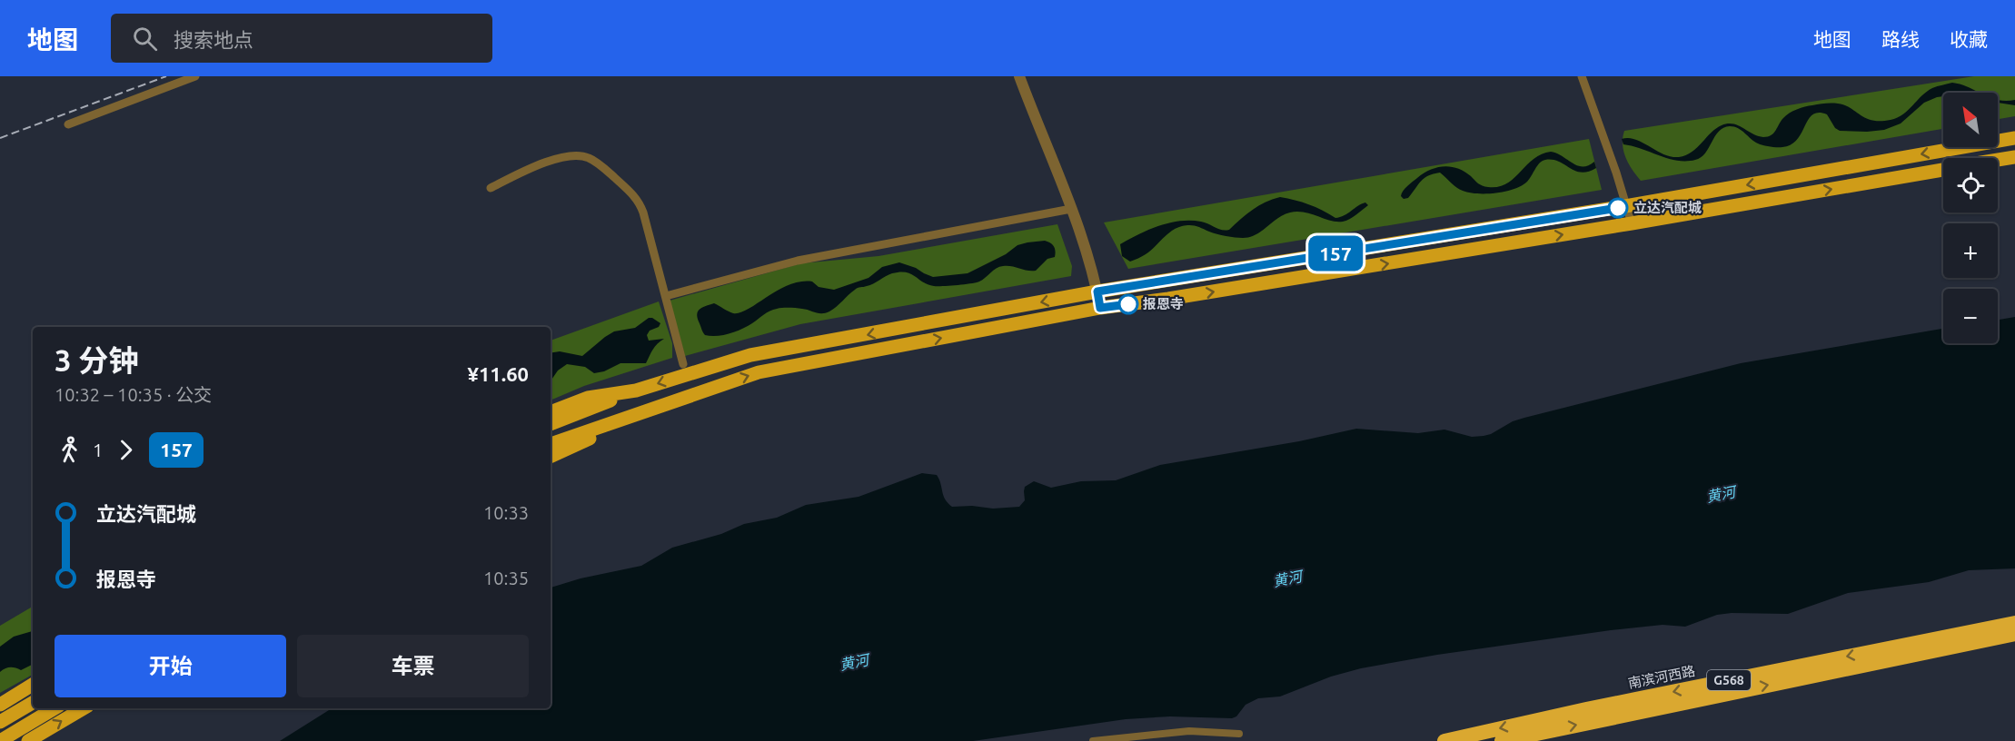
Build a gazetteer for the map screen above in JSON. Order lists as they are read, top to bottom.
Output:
{
  "streets": {
    "highway": ["南滨河西路", "G568"]
  },
  "water": ["黄河"],
  "places": ["立达汽配城", "报恩寺"],
  "lines": ["bus line 157"],
  "north": "top left",
  "page": {
    "header": "地图",
    "search": "搜索地点",
    "nav": ["地图", "路线", "收藏"],
    "on_map": "157",
    "map_buttons": ["+", "−"],
    "heading": ["3 分钟", "10:32 – 10:35 · 公交", "¥11.60"],
    "legs": ["1", "157"],
    "list": [
      {
        "name": "立达汽配城",
        "value": "10:33"
      },
      {
        "name": "报恩寺",
        "value": "10:35"
      }
    ],
    "buttons": ["开始", "车票"]
  }
}
